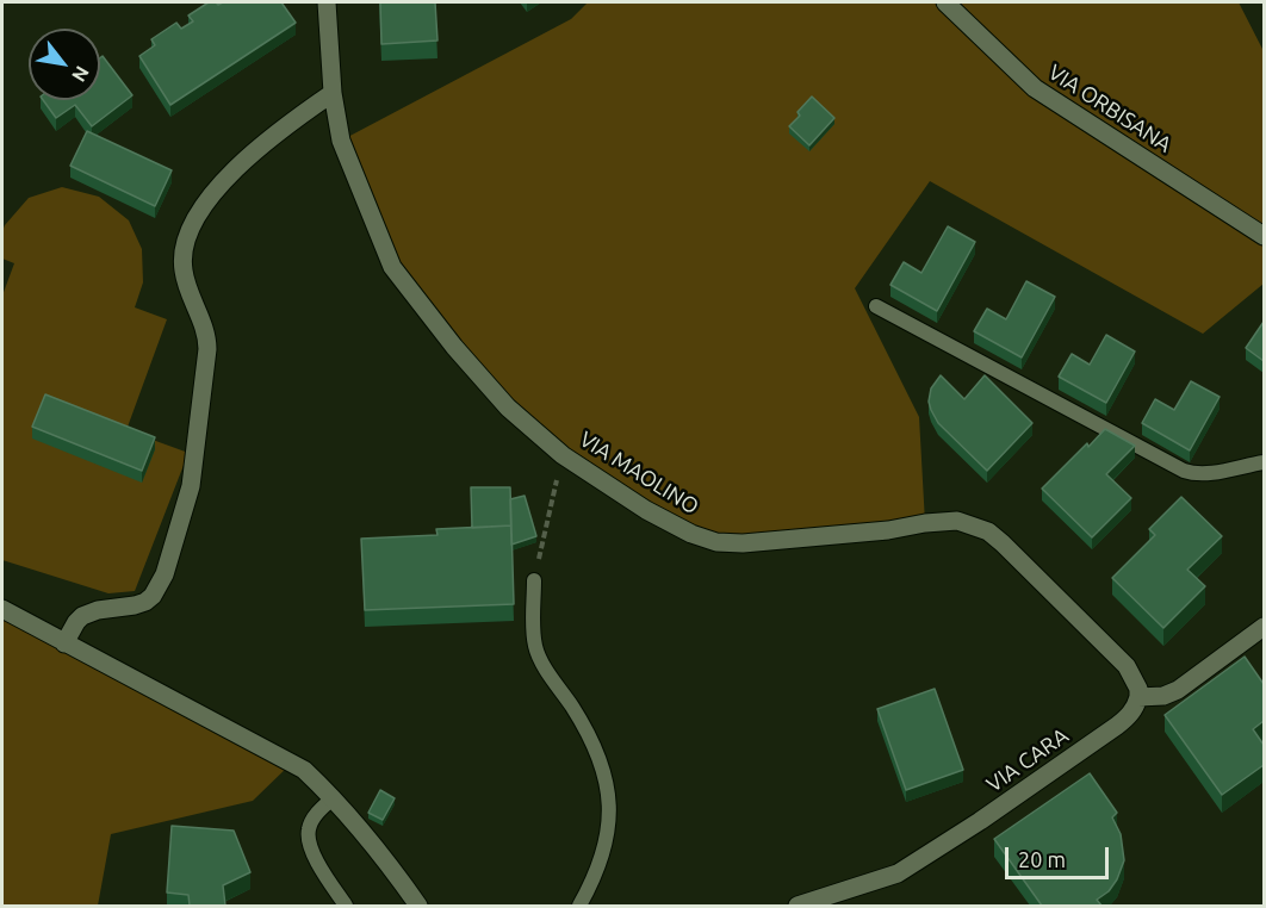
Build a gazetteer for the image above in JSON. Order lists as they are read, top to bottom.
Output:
{
  "streets": {
    "street": ["VIA ORBISANA", "VIA MAOLINO", "VIA CARA"]
  },
  "crossings": [
    ["VIA MAOLINO", "VIA CARA"]
  ],
  "scale_bar": "20 m",
  "north": "bottom right"
}
